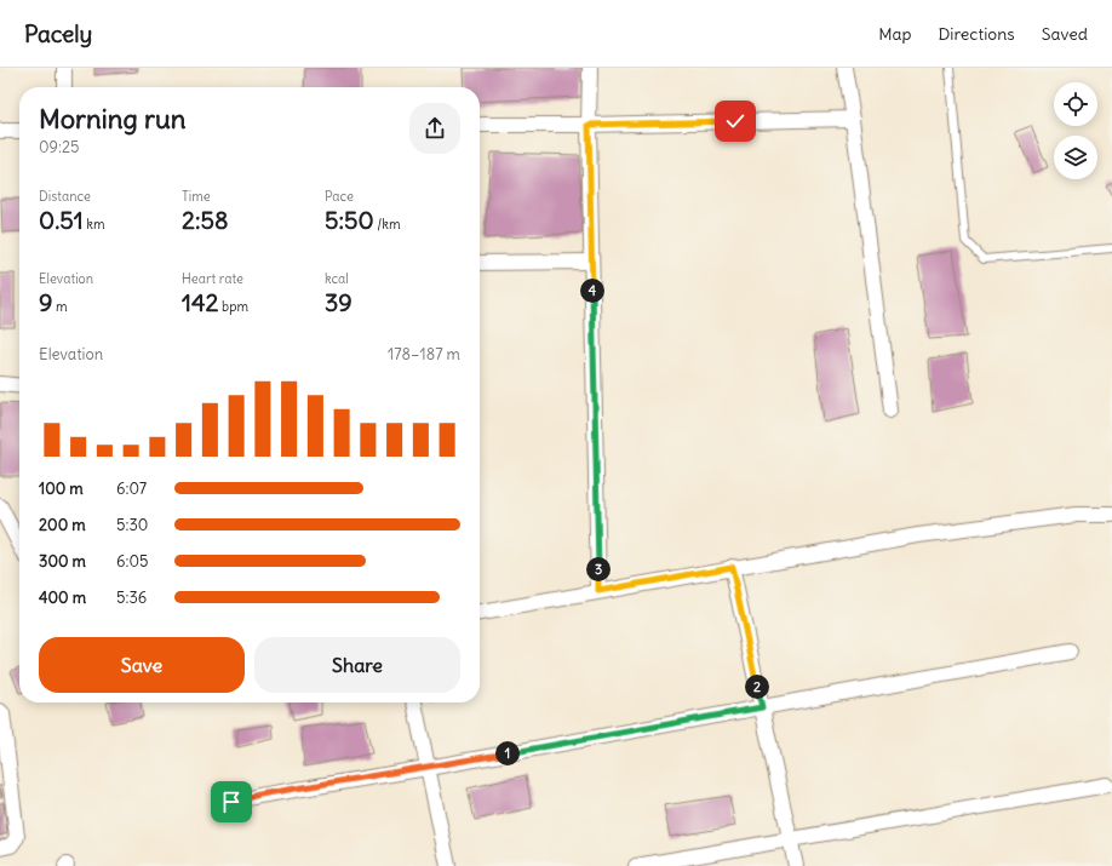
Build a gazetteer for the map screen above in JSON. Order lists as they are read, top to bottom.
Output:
{
  "page": {
    "header": "Pacely",
    "nav": ["Map", "Directions", "Saved"],
    "heading": ["Morning run", "09:25"],
    "stats": [
      ["Distance", "0.51 km"],
      ["Time", "2:58"],
      ["Pace", "5:50 /km"],
      ["Elevation", "9 m"],
      ["Heart rate", "142 bpm"],
      ["kcal", "39"]
    ],
    "pins": [
      "4",
      "3",
      "2",
      "1"
    ],
    "chart": ["Elevation", "178–187 m"],
    "list": [
      {
        "name": "100 m",
        "note": "6:07"
      },
      {
        "name": "200 m",
        "note": "5:30"
      },
      {
        "name": "300 m",
        "note": "6:05"
      },
      {
        "name": "400 m",
        "note": "5:36"
      }
    ],
    "buttons": ["Save", "Share"]
  }
}
